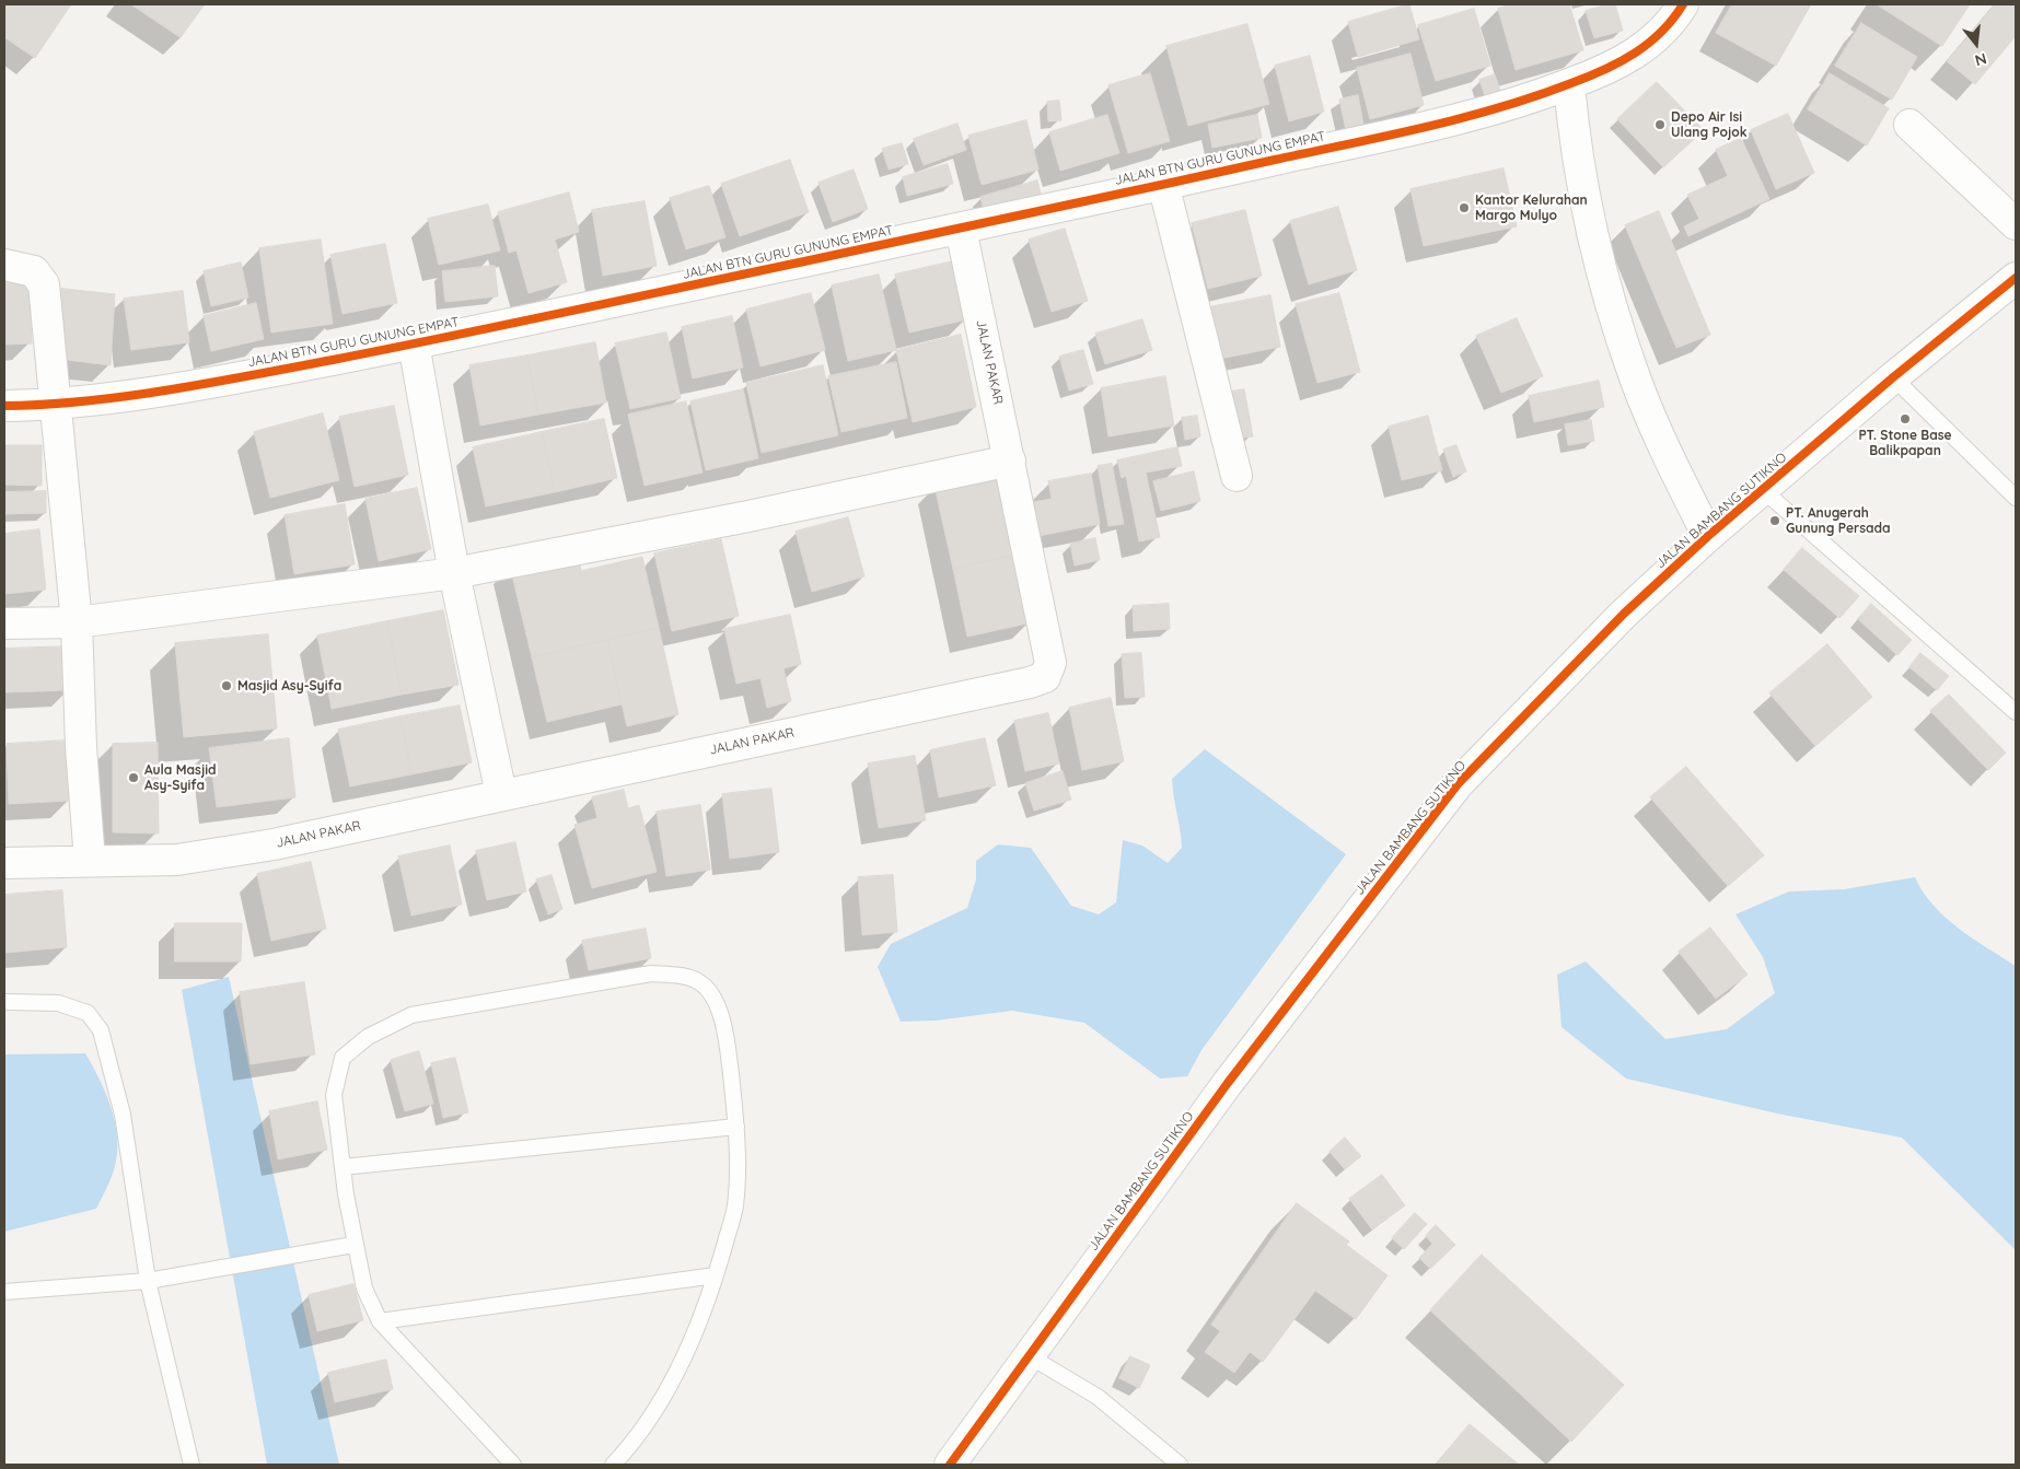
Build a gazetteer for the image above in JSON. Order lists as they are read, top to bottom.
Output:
{
  "streets": {
    "street": ["JALAN BTN GURU GUNUNG EMPAT", "JALAN PAKAR", "JALAN BAMBANG SUTIKNO"]
  },
  "crossings": [
    ["JALAN BTN GURU GUNUNG EMPAT", "JALAN PAKAR"]
  ],
  "places": [
    "Depo Air Isi Ulang Pojok",
    "Kantor Kelurahan Margo Mulyo",
    "PT. Stone Base Balikpapan",
    "PT. Anugerah Gunung Persada",
    "Masjid Asy-Syifa",
    "Aula Masjid Asy-Syifa"
  ],
  "north": "bottom"
}
